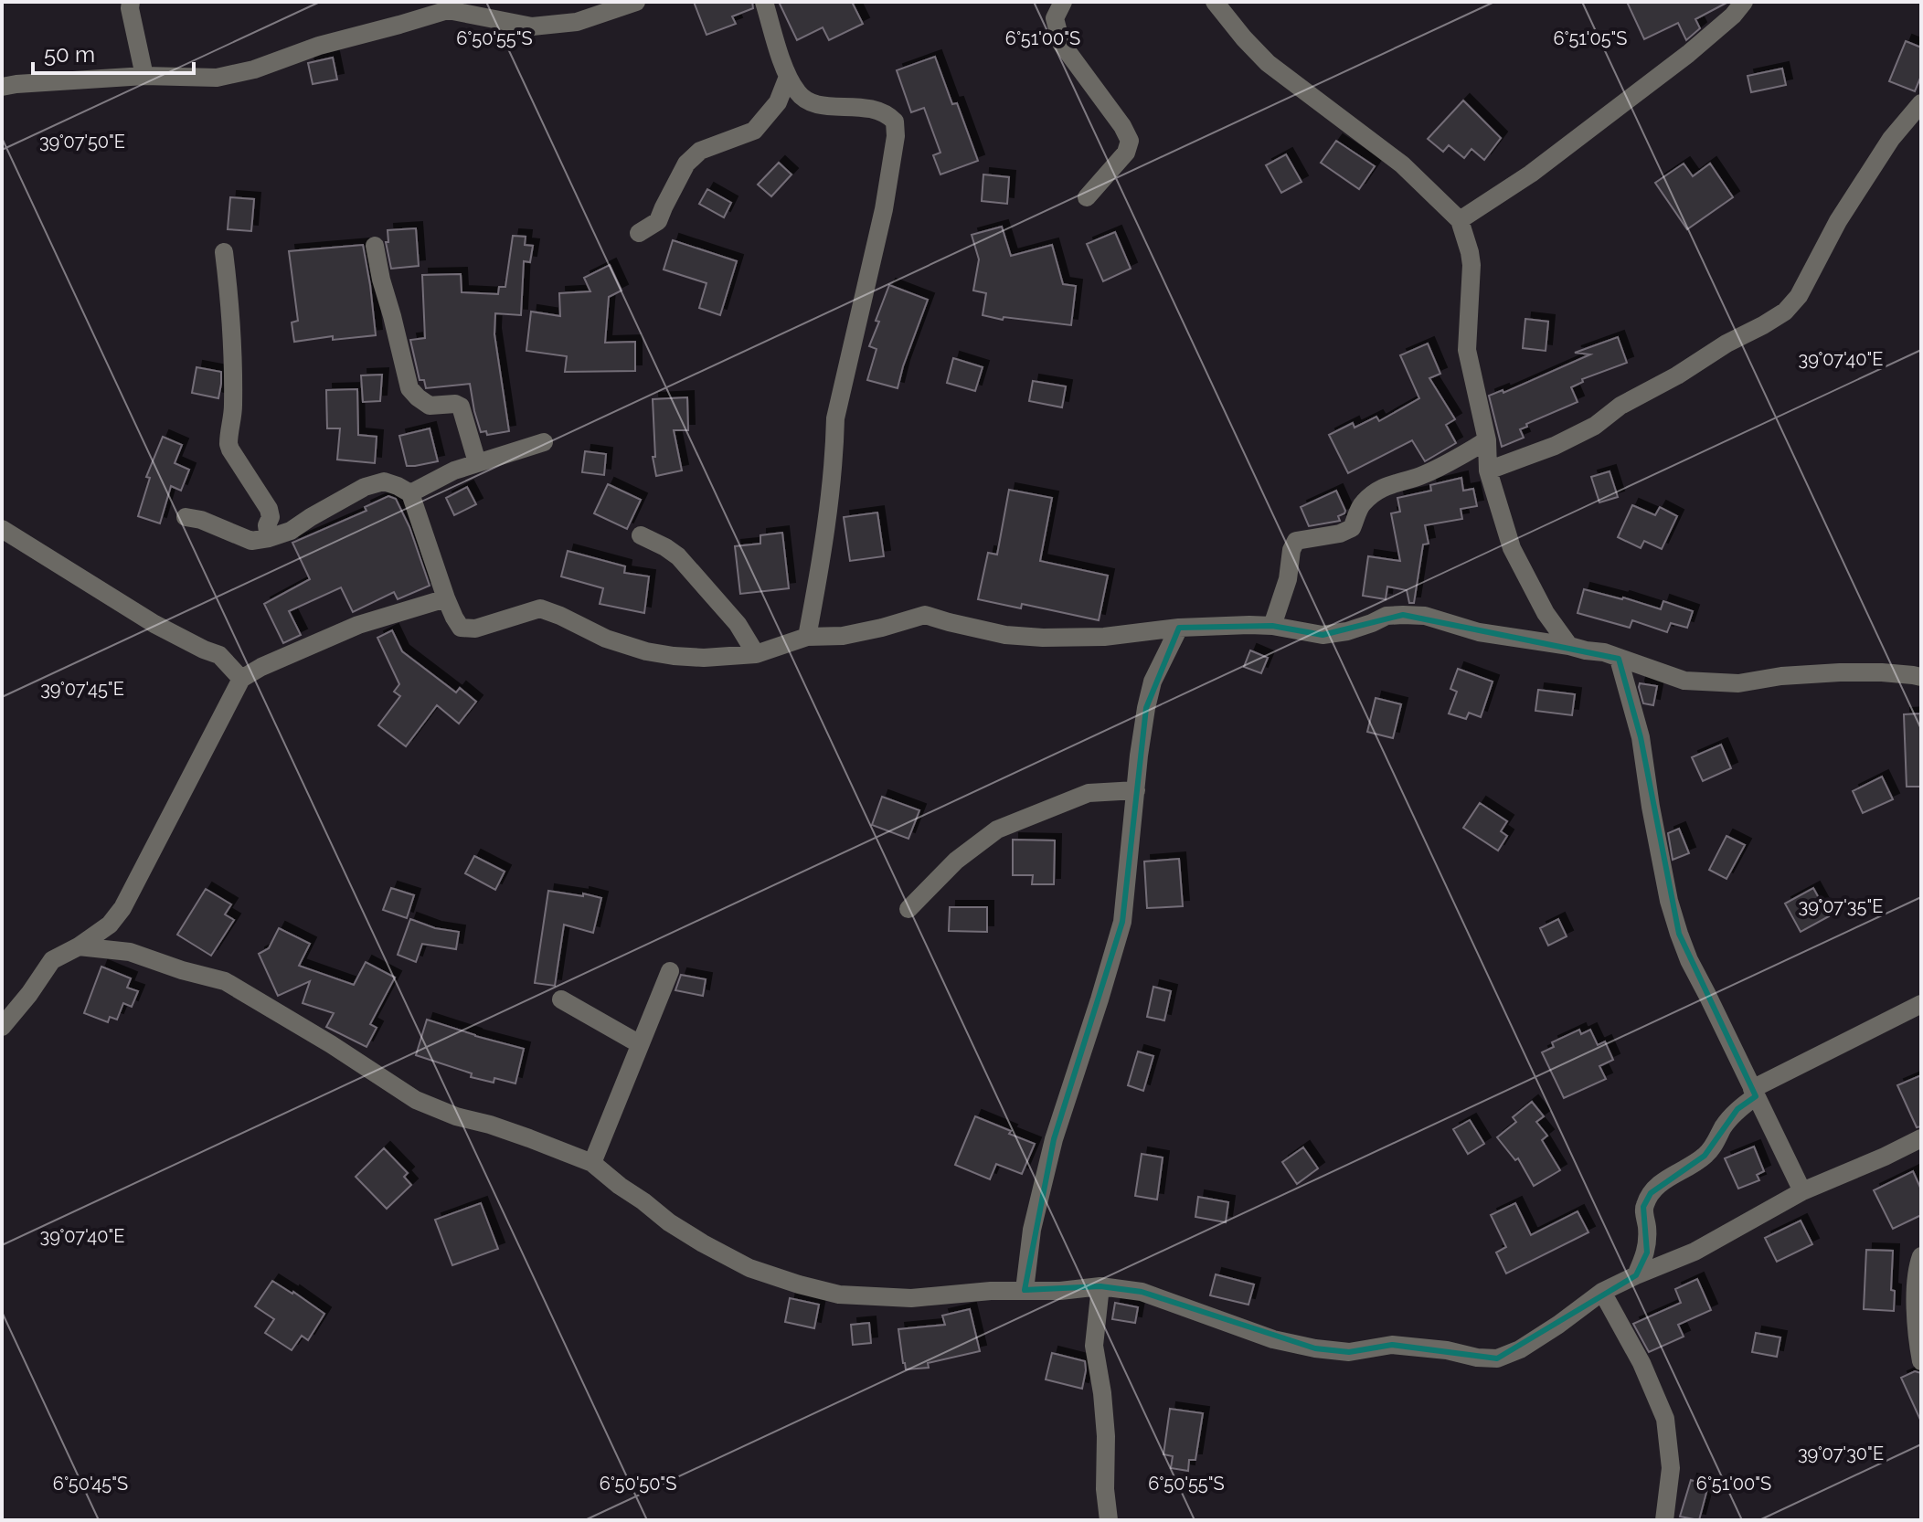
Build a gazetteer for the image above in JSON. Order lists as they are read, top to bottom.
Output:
{
  "scale_bar": "50 m",
  "coordinates": [
    "6°50'55\"S",
    "6°51'00\"S",
    "6°51'05\"S",
    "39°07'50\"E",
    "39°07'40\"E",
    "39°07'45\"E",
    "39°07'35\"E",
    "39°07'30\"E",
    "6°50'45\"S",
    "6°50'50\"S"
  ]
}
